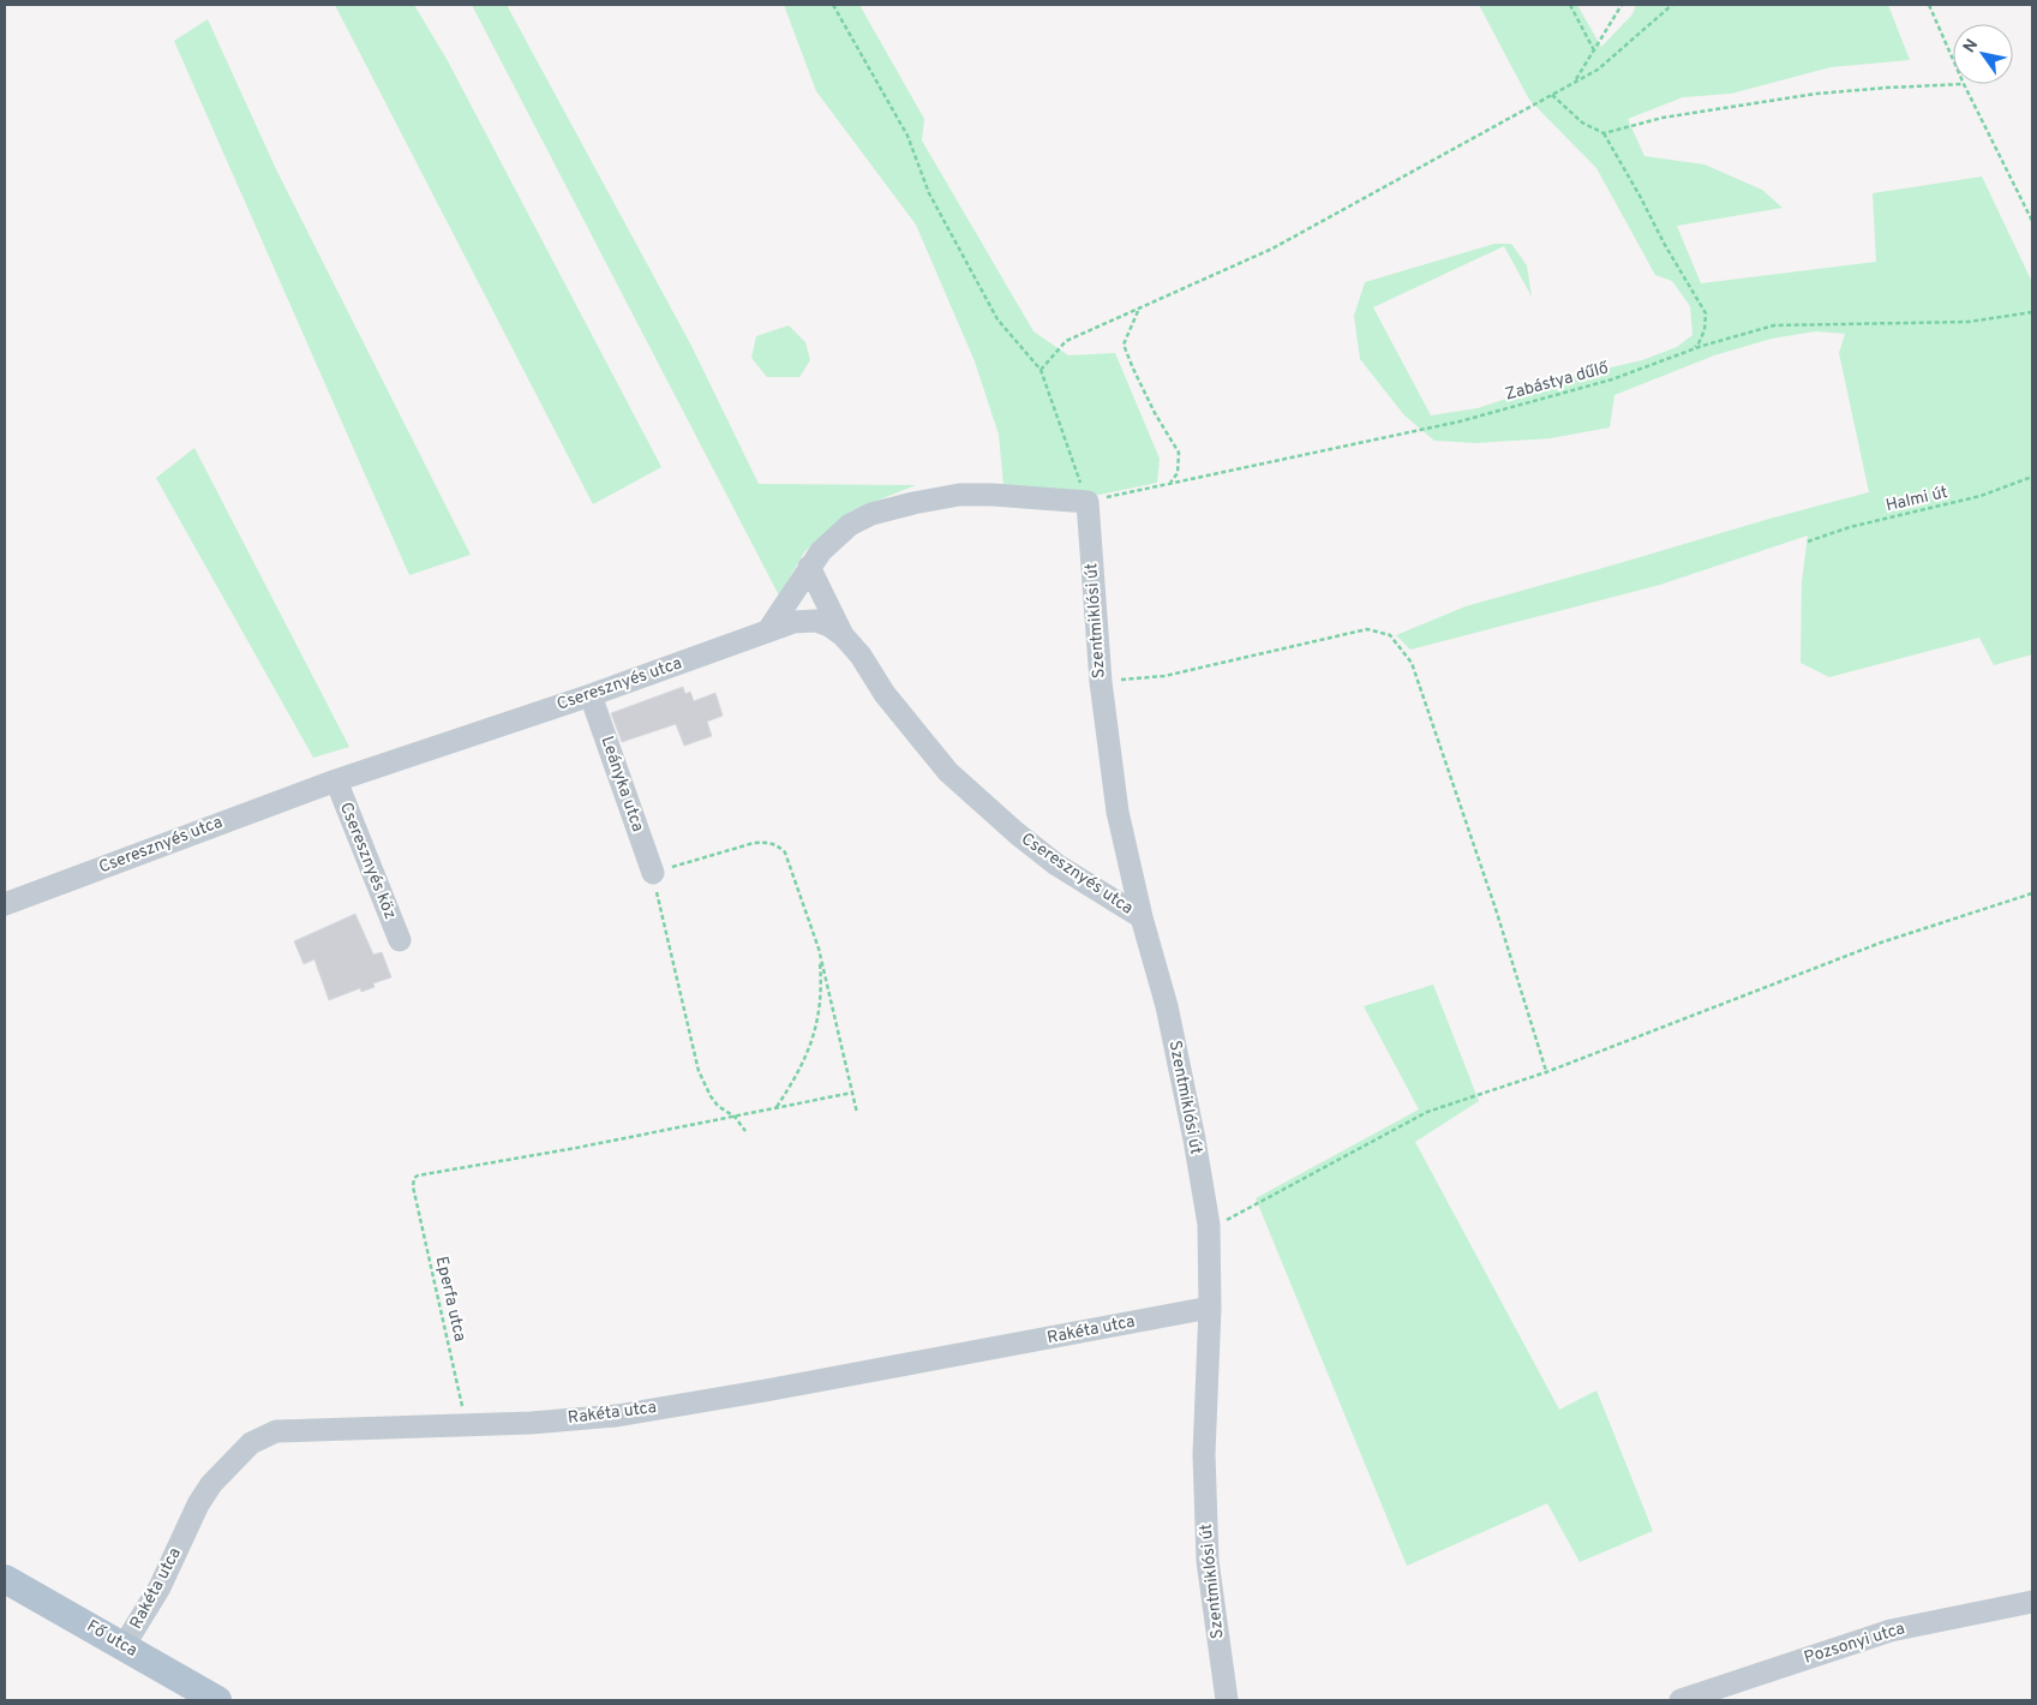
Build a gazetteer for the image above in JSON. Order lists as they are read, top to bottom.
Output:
{
  "streets": {
    "main road": ["Fő utca"],
    "street": [
      "Szentmiklósi út",
      "Cseresznyés utca",
      "Leányka utca",
      "Cseresznyés köz",
      "Rakéta utca",
      "Pozsonyi utca"
    ],
    "path": ["Zabástya dűlő", "Halmi út", "Eperfa utca"]
  },
  "crossings": [
    ["Zabástya dűlő", "Szentmiklósi út"],
    ["Szentmiklósi út", "Cseresznyés utca"],
    ["Szentmiklósi út", "Rakéta utca"],
    ["Cseresznyés utca", "Leányka utca"],
    ["Cseresznyés utca", "Cseresznyés köz"],
    ["Eperfa utca", "Rakéta utca"],
    ["Rakéta utca", "Fő utca"]
  ],
  "north": "top left"
}
